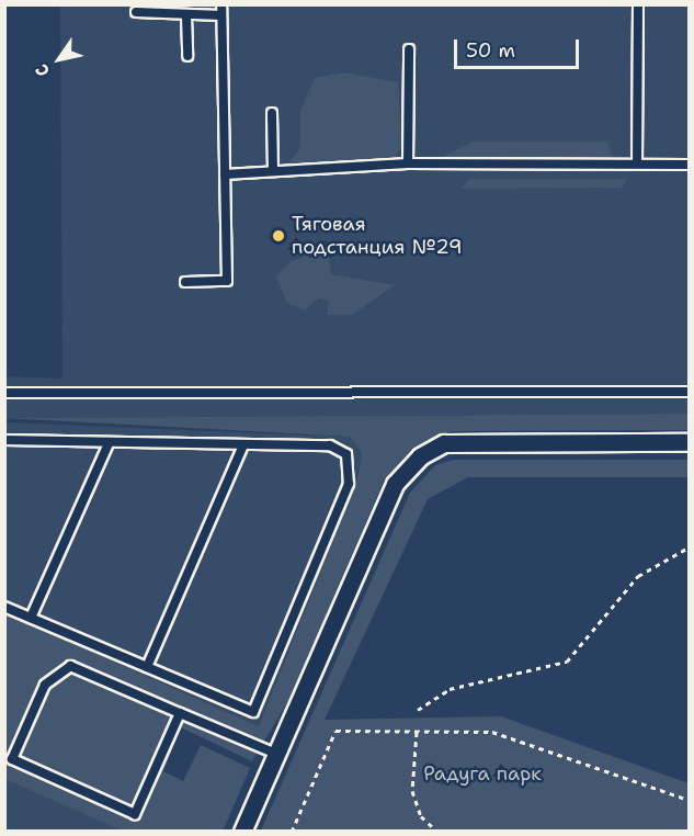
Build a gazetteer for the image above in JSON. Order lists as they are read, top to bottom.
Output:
{
  "parks": ["Радуга парк"],
  "places": ["Тяговая подстанция №29"],
  "scale_bar": "50 m",
  "north": "bottom left"
}
